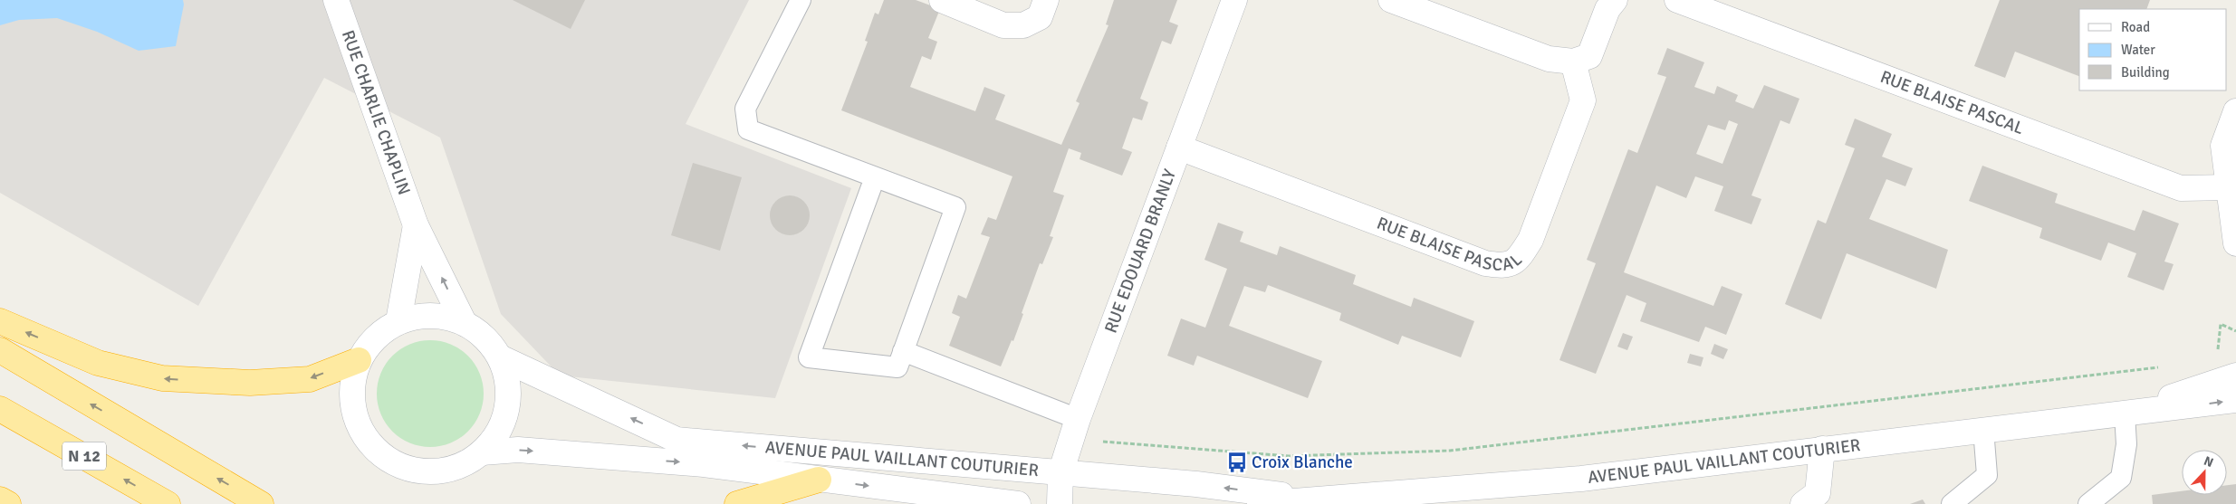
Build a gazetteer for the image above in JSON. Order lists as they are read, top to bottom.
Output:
{
  "streets": {
    "highway": ["N 12"],
    "street": [
      "RUE BLAISE PASCAL",
      "RUE CHARLIE CHAPLIN",
      "RUE EDOUARD BRANLY",
      "AVENUE PAUL VAILLANT COUTURIER"
    ]
  },
  "crossings": [
    ["RUE BLAISE PASCAL", "RUE EDOUARD BRANLY"],
    ["RUE CHARLIE CHAPLIN", "AVENUE PAUL VAILLANT COUTURIER"],
    ["RUE EDOUARD BRANLY", "AVENUE PAUL VAILLANT COUTURIER"]
  ],
  "places": {
    "bus stop": ["Croix Blanche"]
  },
  "legend": ["Road", "Water", "Building"],
  "north": "top"
}
